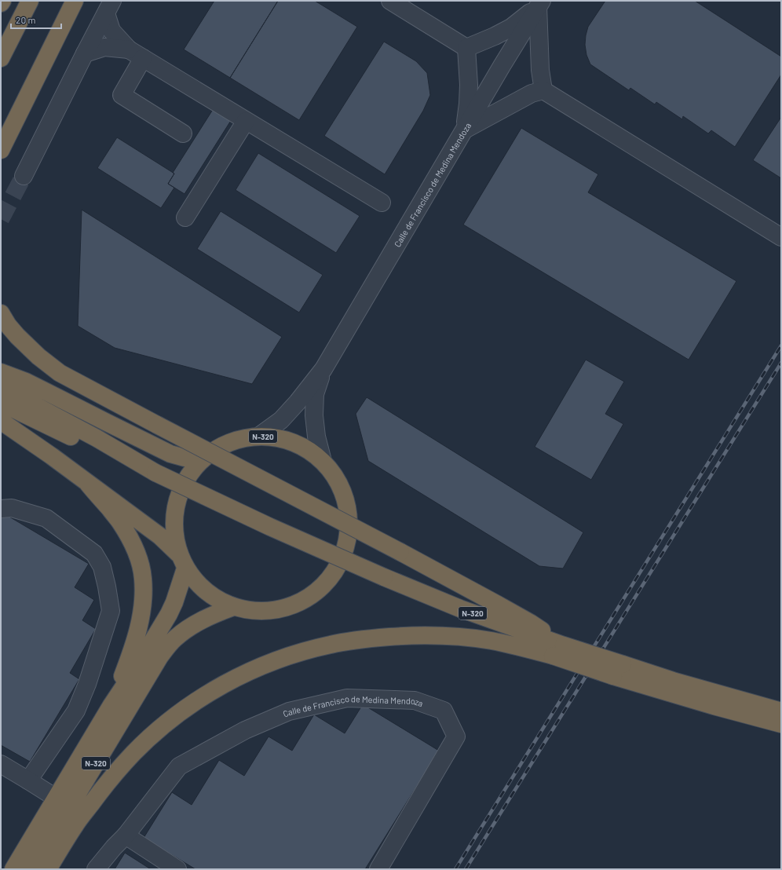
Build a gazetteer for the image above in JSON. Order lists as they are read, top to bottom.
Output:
{
  "streets": {
    "highway": ["N-320"],
    "street": ["Calle de Francisco de Medina Mendoza"]
  },
  "crossings": [
    ["Calle de Francisco de Medina Mendoza", "N-320"]
  ],
  "scale_bar": "20 m"
}
